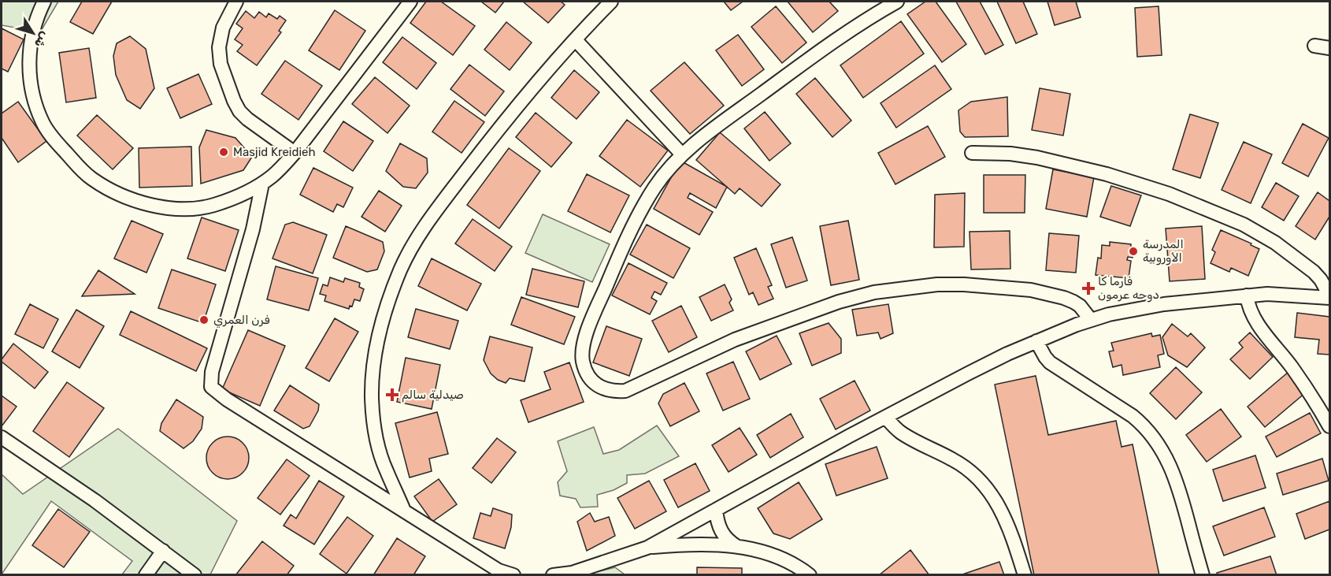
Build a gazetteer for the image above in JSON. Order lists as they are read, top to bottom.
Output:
{
  "places": {
    "other": ["Masjid Kreidieh", "المدرسة الأوروبية", "فرن العمري"],
    "health": ["فارما كا دوحه عرمون", "صيدلية سالم"]
  },
  "north": "bottom right"
}
